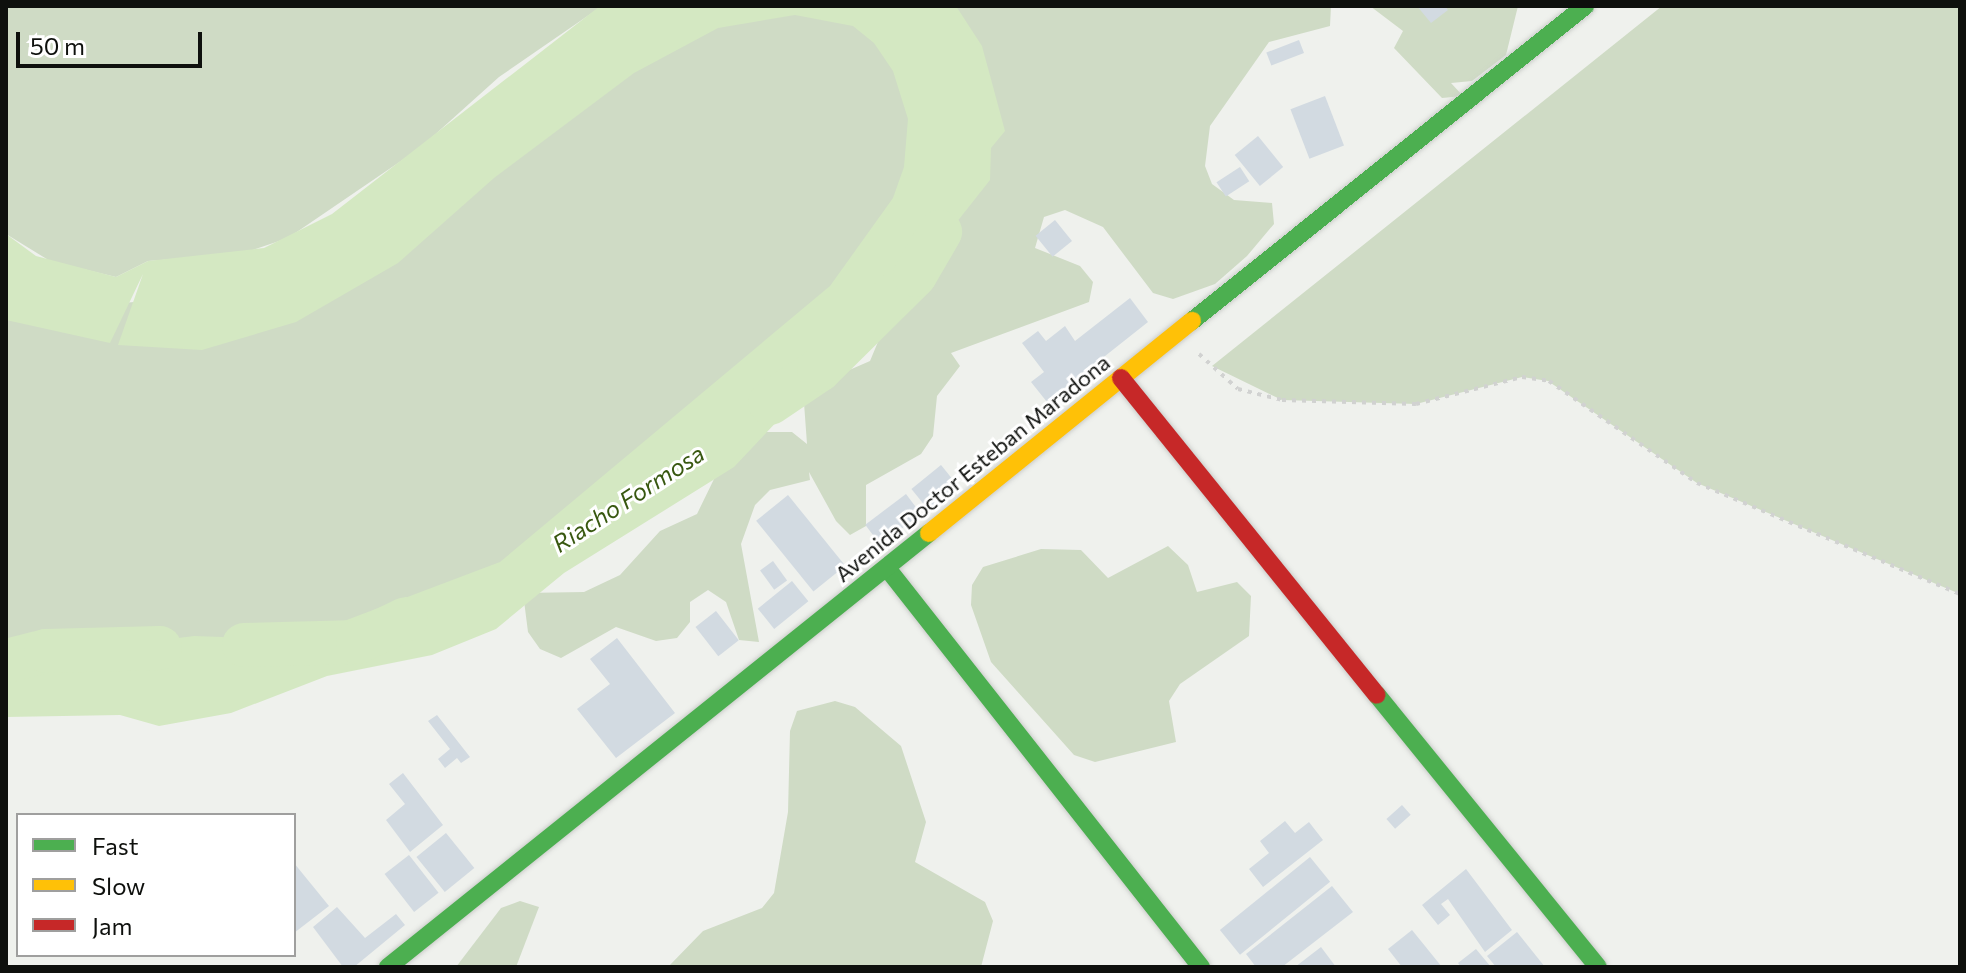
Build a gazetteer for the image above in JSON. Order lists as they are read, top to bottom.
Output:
{
  "streets": {
    "main road": ["Avenida Doctor Esteban Maradona"]
  },
  "water": ["Riacho Formosa"],
  "legend": ["Fast", "Slow", "Jam"],
  "scale_bar": "50 m"
}
